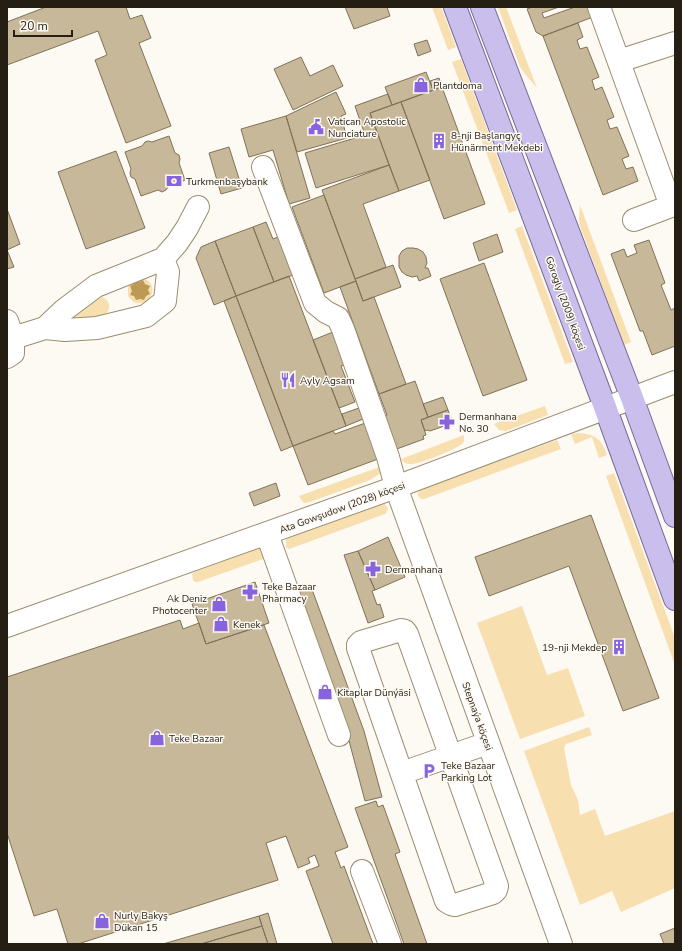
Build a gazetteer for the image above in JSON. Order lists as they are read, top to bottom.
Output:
{
  "streets": {
    "main road": ["Görogly (2009) köçesi"],
    "street": ["Ata Gowşudow (2028) köçesi", "Stepnaýa köçesi"]
  },
  "crossings": [
    ["Görogly (2009) köçesi", "Ata Gowşudow (2028) köçesi"],
    ["Ata Gowşudow (2028) köçesi", "Stepnaýa köçesi"]
  ],
  "places": {
    "shop": [
      "Plantdoma",
      "Ak Deniz Photocenter",
      "Kenek",
      "Kitaplar Dünýäsi",
      "Teke Bazaar",
      "Nurly Bakyş Dükan 15"
    ],
    "public building": ["Vatican Apostolic Nunciature"],
    "building": ["8-nji Başlangyç Hünärment Mekdebi", "19-nji Mekdep"],
    "bank": ["Turkmenbaşybank"],
    "restaurant": ["Ayly Agsam"],
    "pharmacy": ["Dermanhana No. 30", "Dermanhana", "Teke Bazaar Pharmacy"],
    "parking": ["Teke Bazaar Parking Lot"]
  },
  "scale_bar": "20 m"
}
